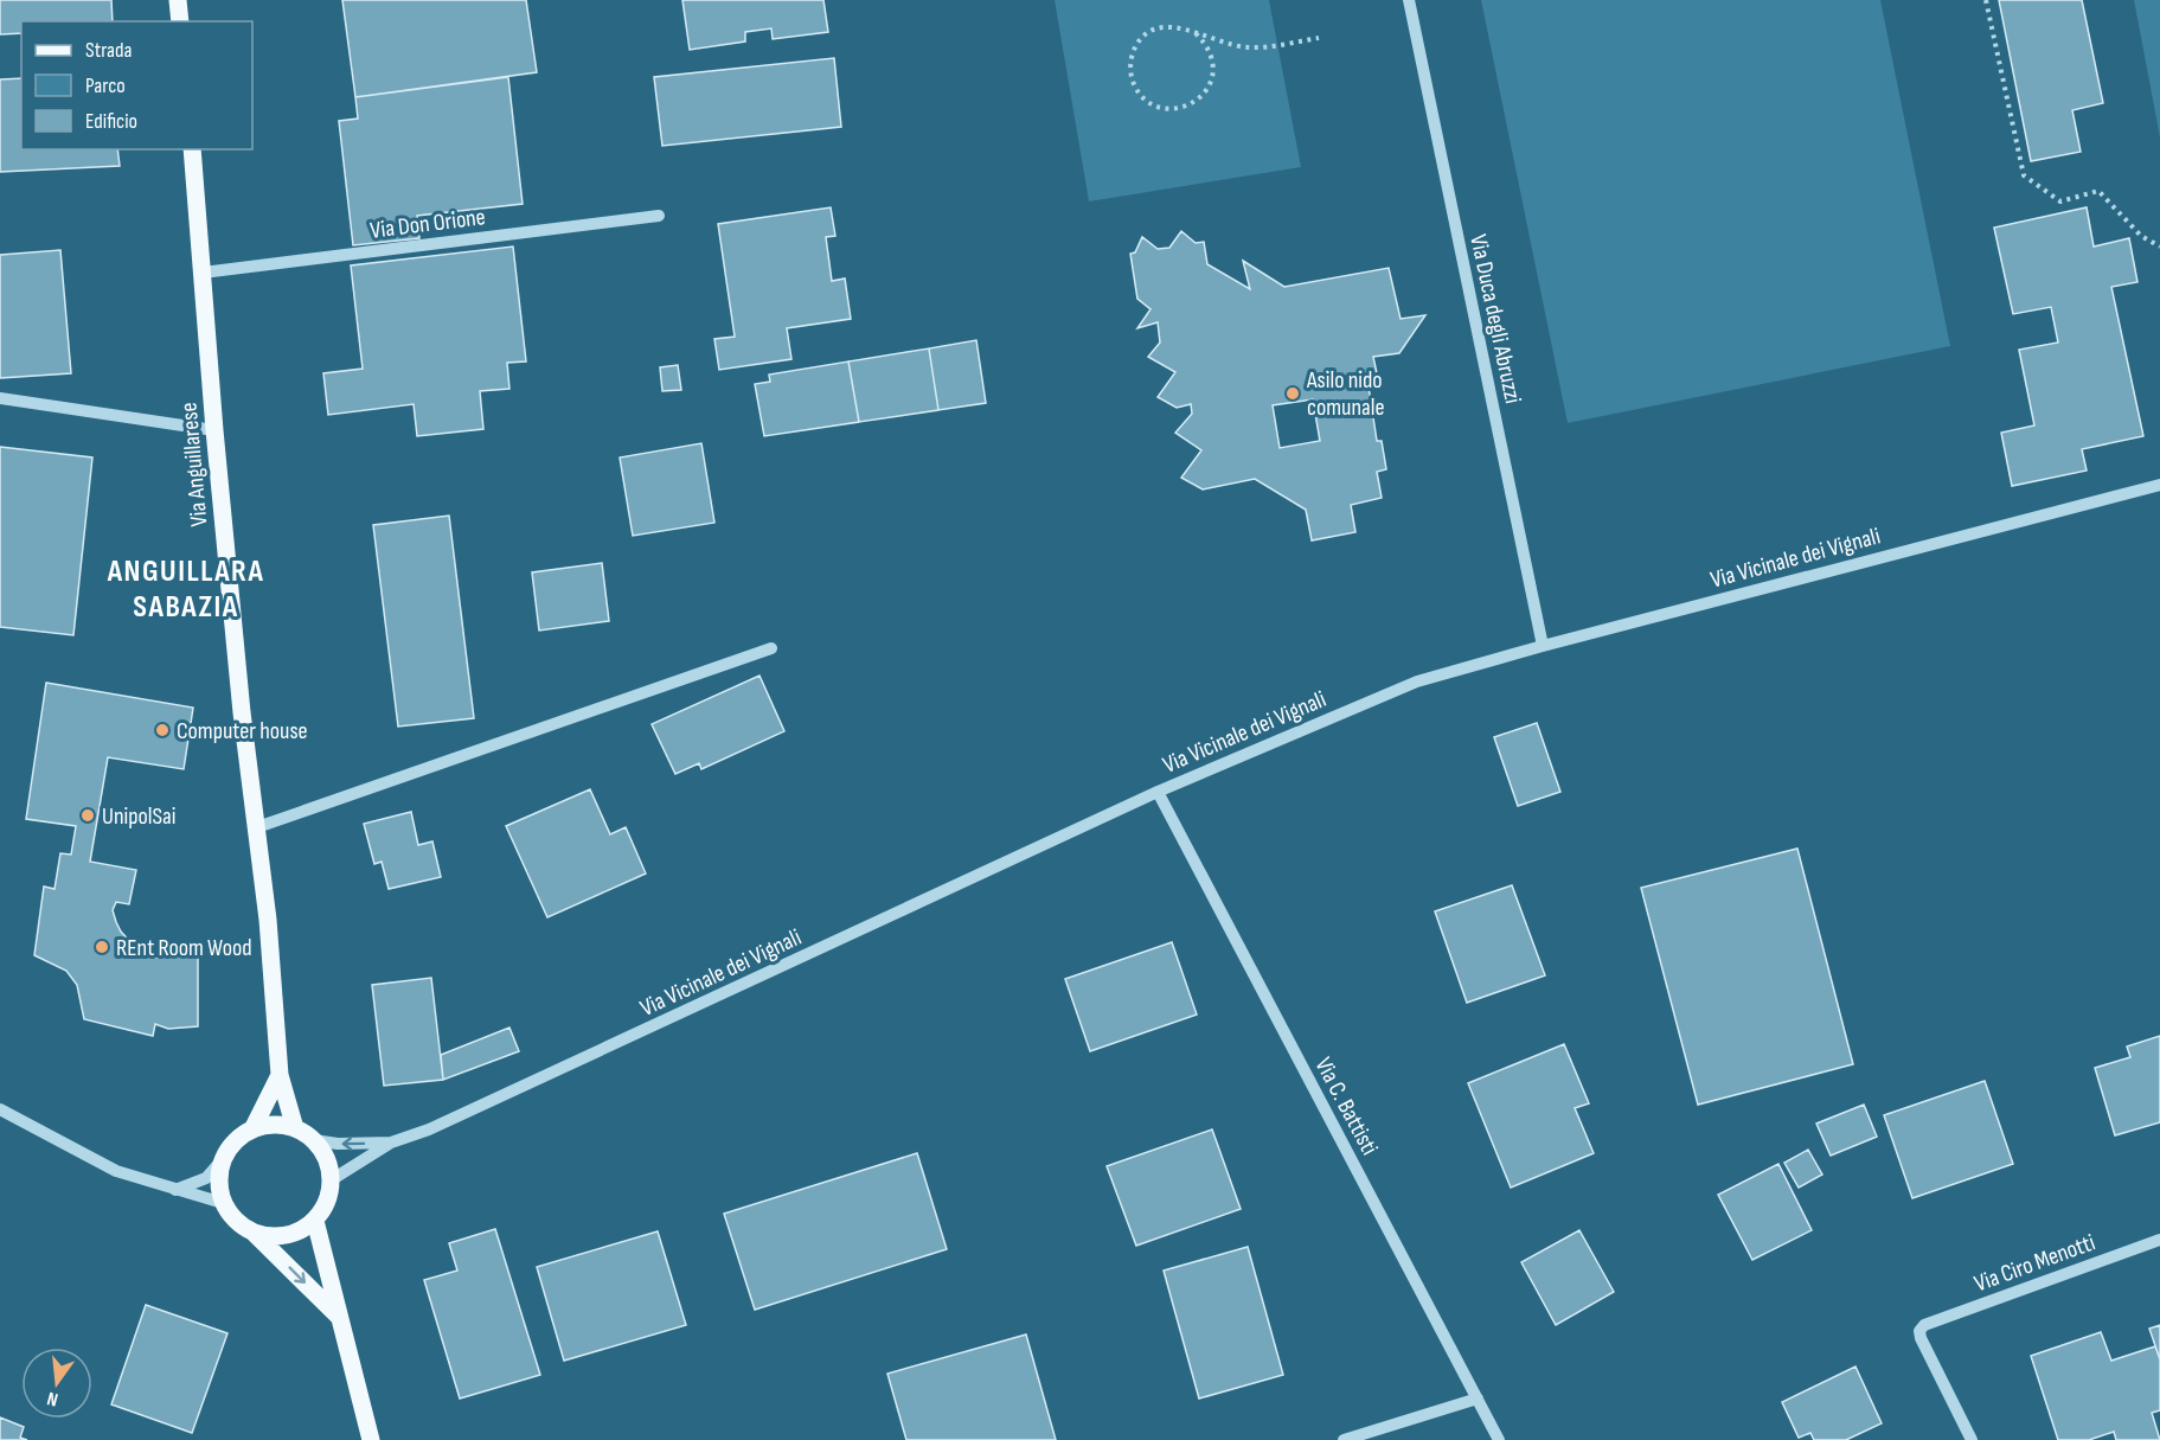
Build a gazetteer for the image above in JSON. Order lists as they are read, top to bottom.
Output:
{
  "streets": {
    "main road": ["Via Anguillarese"],
    "street": [
      "Via Don Orione",
      "Via Duca degli Abruzzi",
      "Via Vicinale dei Vignali",
      "Via C. Battisti",
      "Via Ciro Menotti"
    ]
  },
  "crossings": [
    ["Via Don Orione", "Via Anguillarese"],
    ["Via Duca degli Abruzzi", "Via Vicinale dei Vignali"],
    ["Via Anguillarese", "Via Vicinale dei Vignali"],
    ["Via Vicinale dei Vignali", "Via C. Battisti"]
  ],
  "districts": ["ANGUILLARA SABAZIA"],
  "places": [
    "Asilo nido comunale",
    "Computer house",
    "UnipolSai",
    "REnt Room Wood"
  ],
  "legend": ["Strada", "Parco", "Edificio"],
  "north": "bottom"
}
